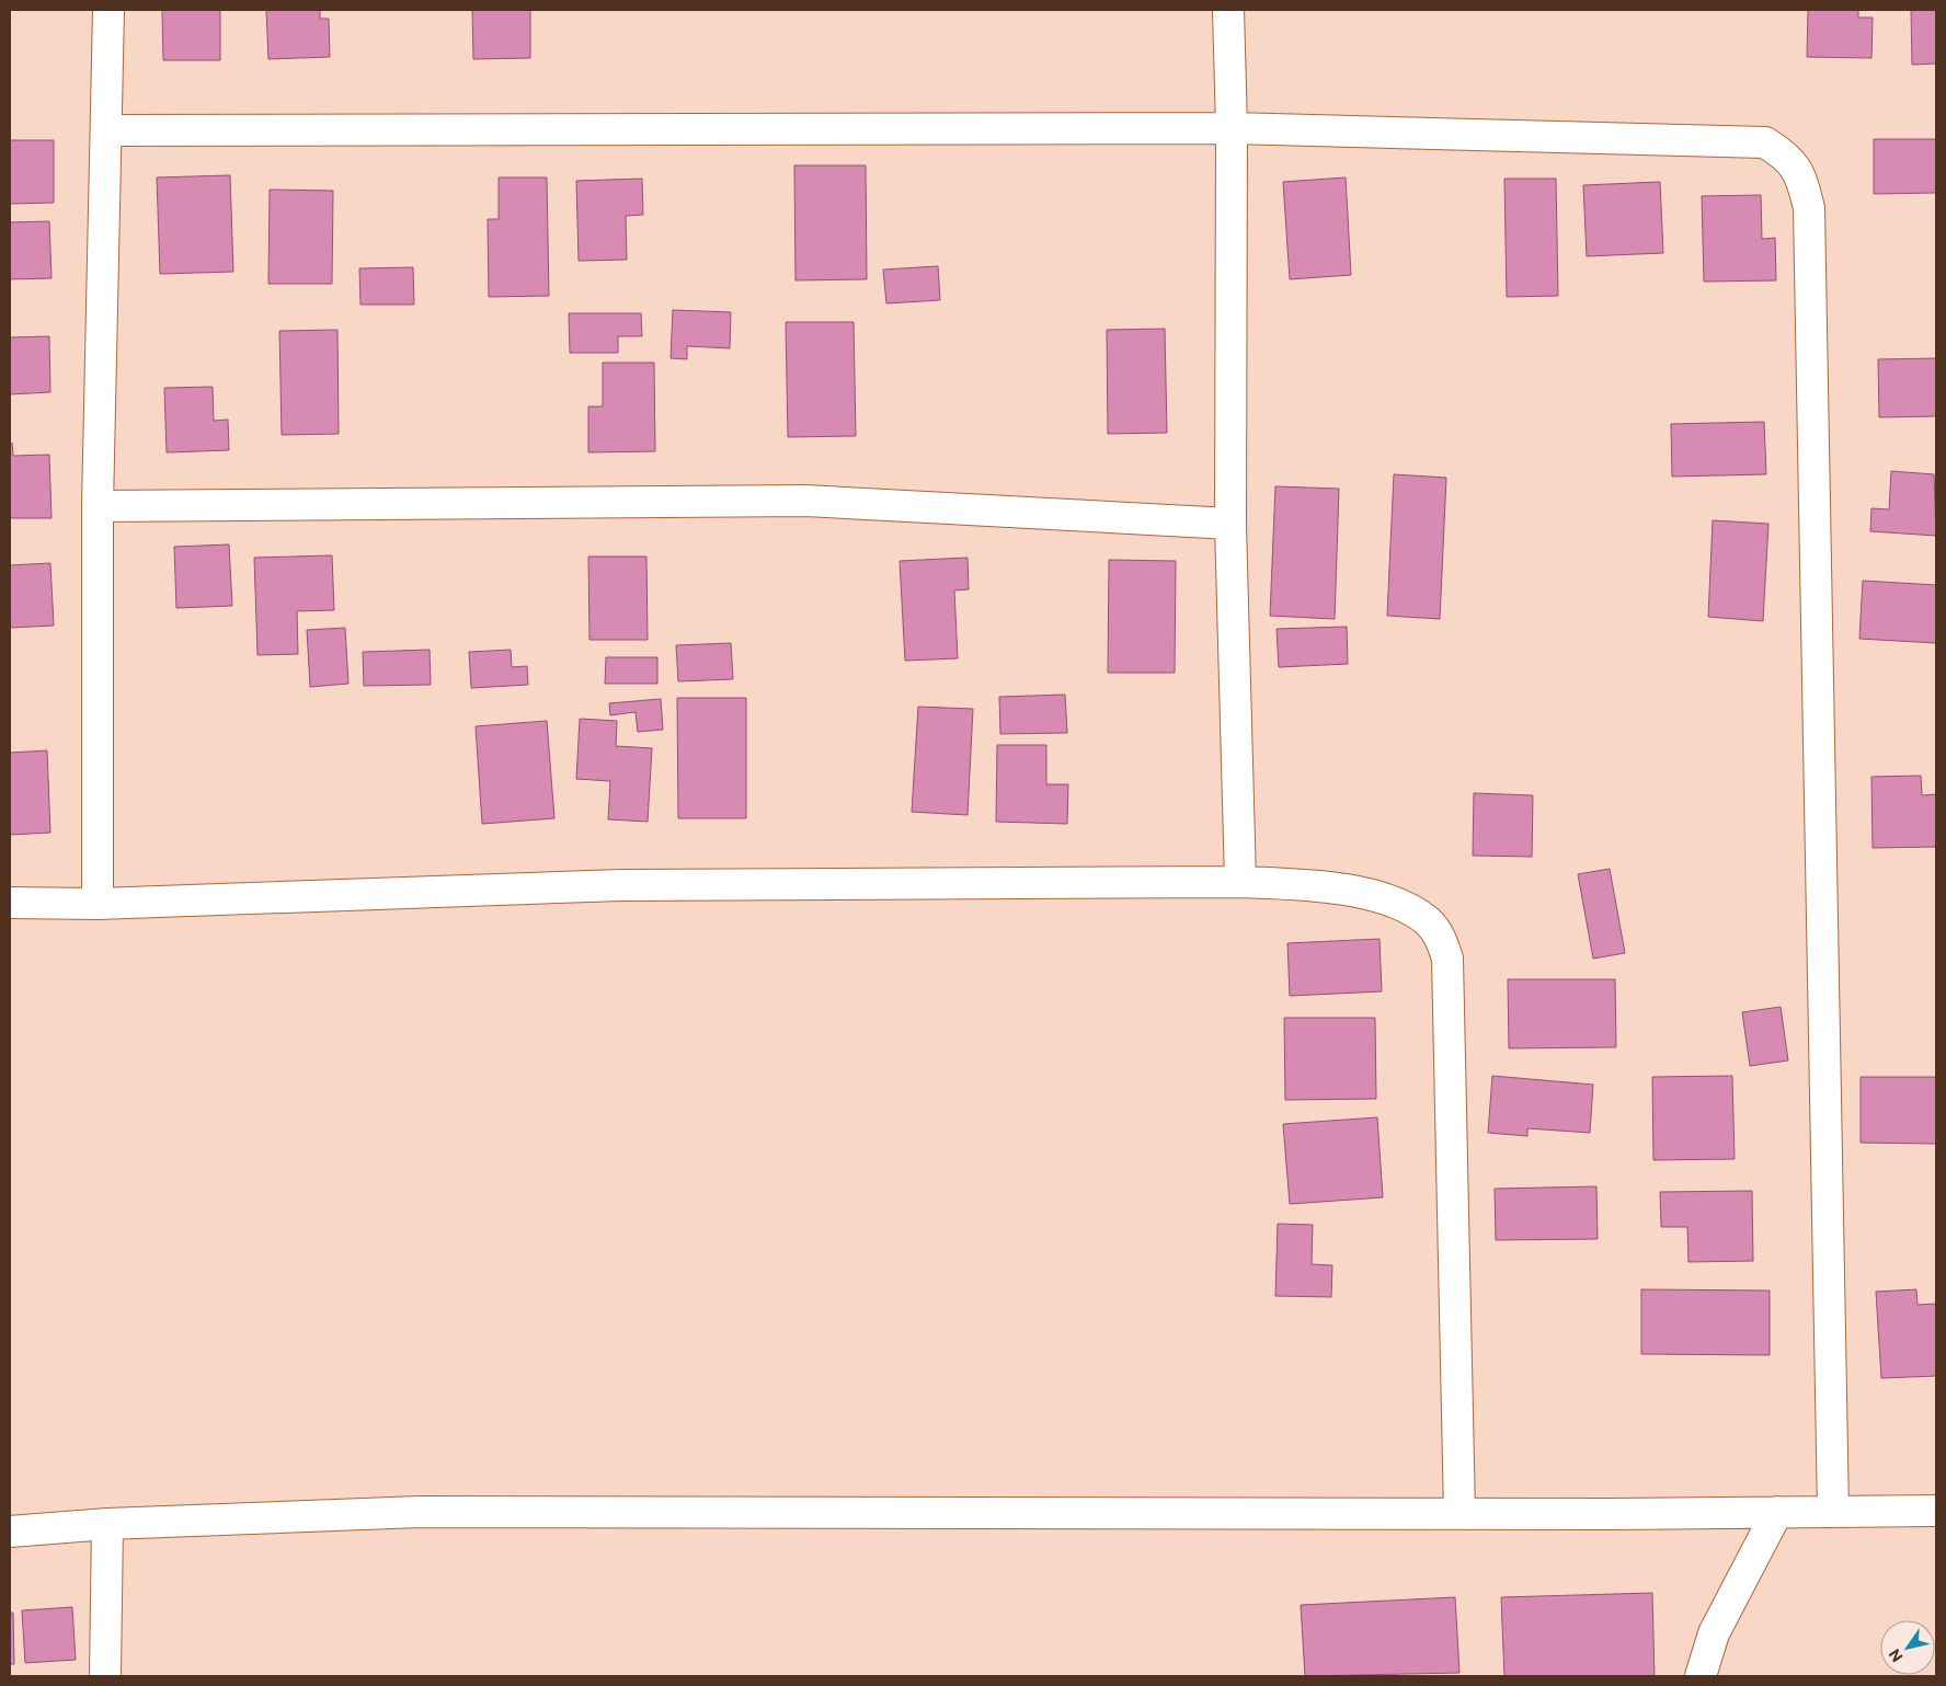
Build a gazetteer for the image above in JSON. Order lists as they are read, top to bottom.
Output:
{
  "north": "bottom left"
}
